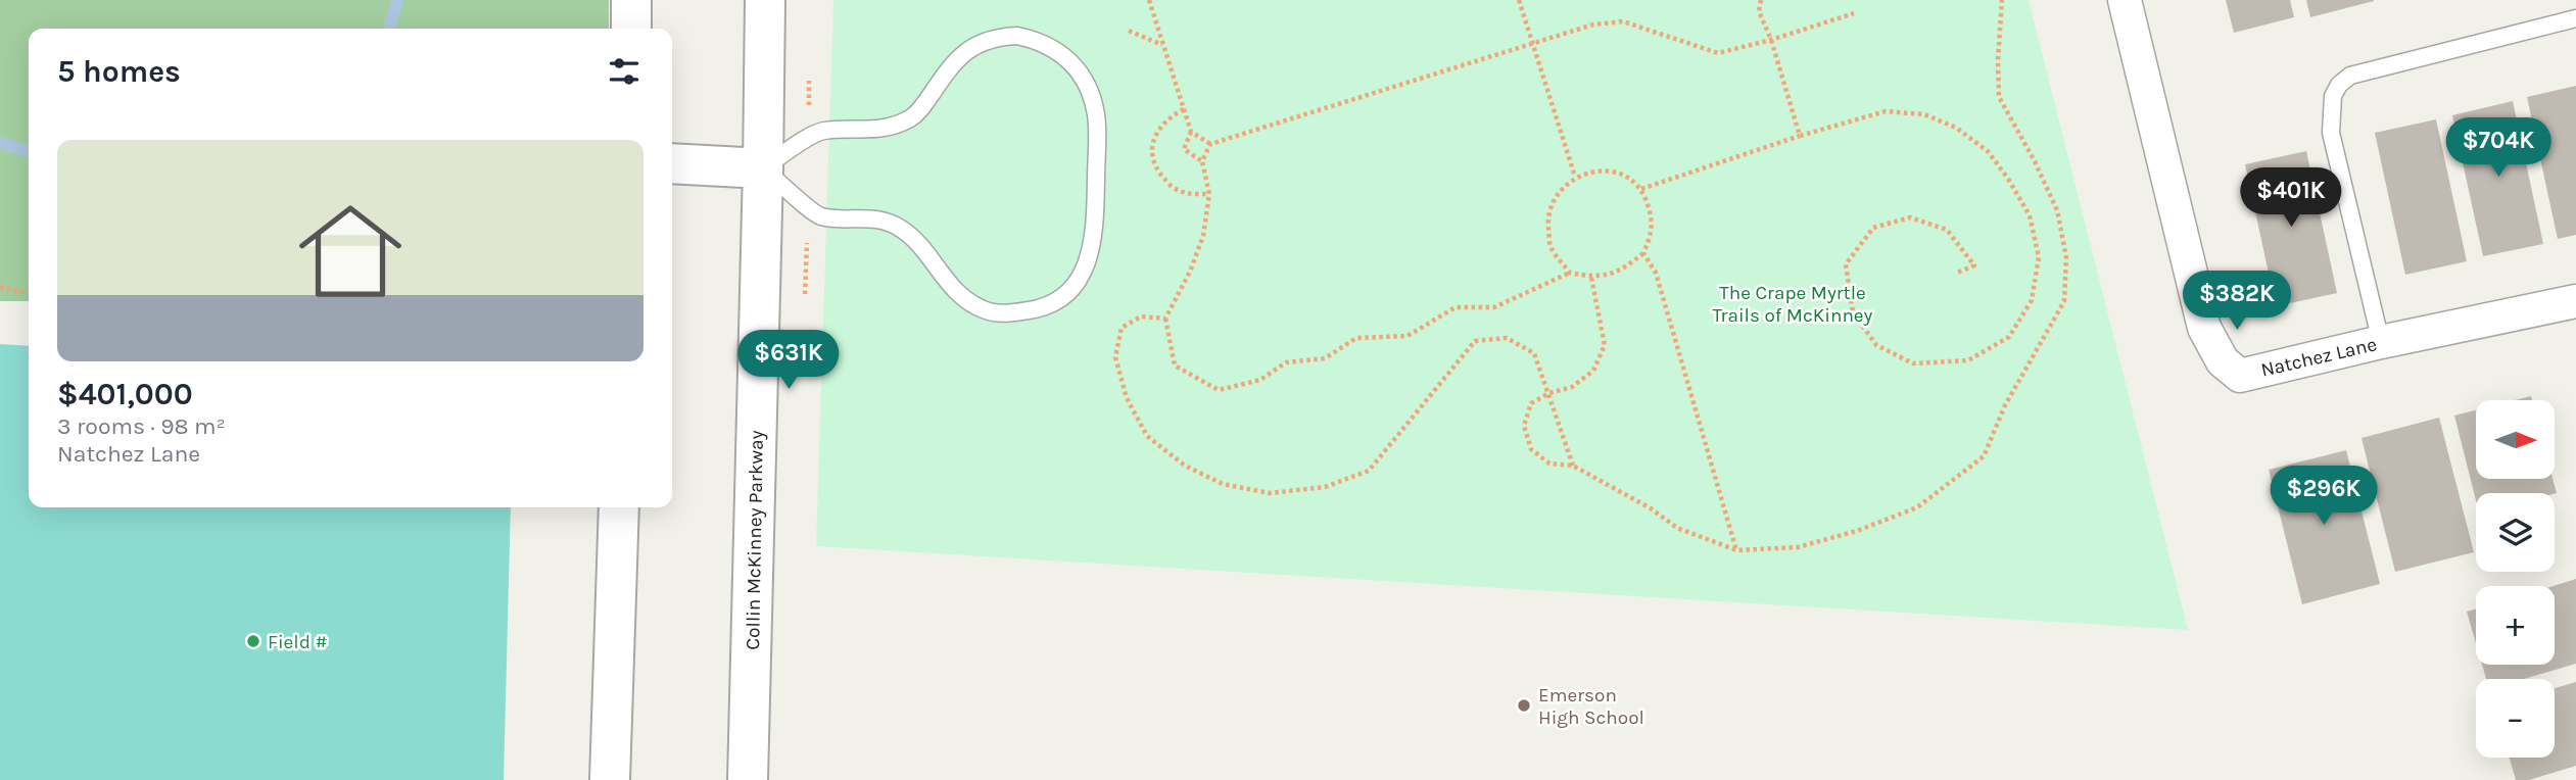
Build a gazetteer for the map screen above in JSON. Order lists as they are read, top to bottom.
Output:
{
  "streets": {
    "street": ["Natchez Lane", "Collin McKinney Parkway"]
  },
  "parks": ["The Crape Myrtle Trails of McKinney"],
  "places": ["Field #", "Emerson High School"],
  "north": "right",
  "page": {
    "heading": "5 homes",
    "list": [
      {
        "name": "$401,000",
        "note": "3 rooms · 98 m² · Natchez Lane"
      }
    ],
    "price": [
      "$704K",
      "$401K",
      "$382K",
      "$631K",
      "$296K"
    ],
    "map_buttons": ["+", "−"]
  }
}
